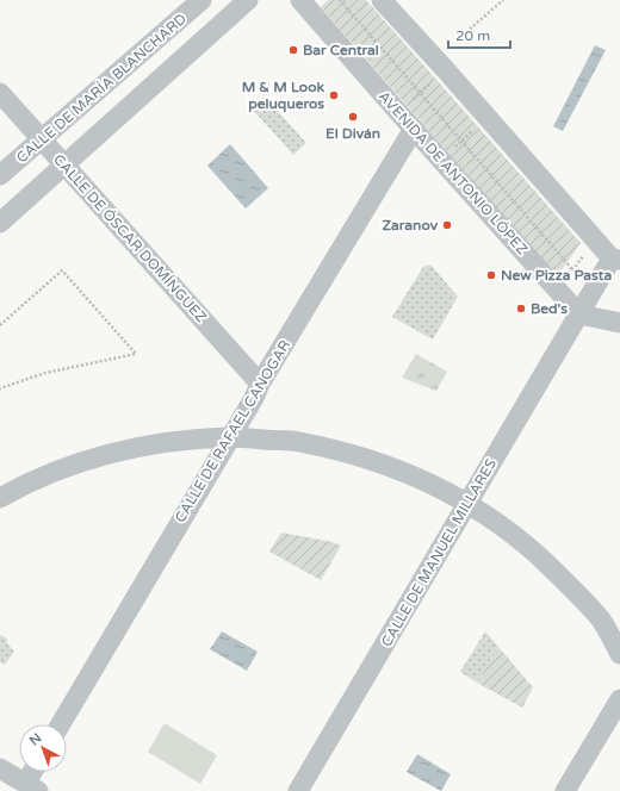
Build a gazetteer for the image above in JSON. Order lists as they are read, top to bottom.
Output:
{
  "streets": {
    "street": [
      "CALLE DE MARÍA BLANCHARD",
      "AVENIDA DE ANTONIO LÓPEZ",
      "CALLE DE ÓSCAR DOMÍNGUEZ",
      "CALLE DE RAFAEL CANOGAR",
      "CALLE DE MANUEL MILLARES"
    ]
  },
  "crossings": [
    ["CALLE DE MARÍA BLANCHARD", "CALLE DE ÓSCAR DOMÍNGUEZ"],
    ["AVENIDA DE ANTONIO LÓPEZ", "CALLE DE RAFAEL CANOGAR"],
    ["AVENIDA DE ANTONIO LÓPEZ", "CALLE DE MANUEL MILLARES"],
    ["CALLE DE ÓSCAR DOMÍNGUEZ", "CALLE DE RAFAEL CANOGAR"]
  ],
  "places": [
    "Bar Central",
    "M & M Look peluqueros",
    "El Diván",
    "Zaranov",
    "New Pizza Pasta",
    "Bed's"
  ],
  "scale_bar": "20 m",
  "north": "top left"
}
